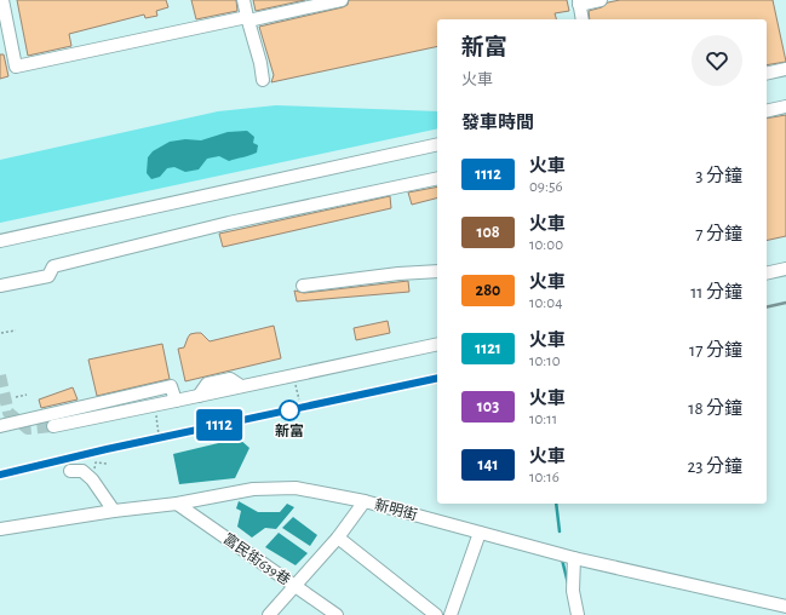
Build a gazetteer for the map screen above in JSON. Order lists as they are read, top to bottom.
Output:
{
  "streets": {
    "street": ["新明街", "富民街639巷"]
  },
  "crossings": [
    ["新明街", "富民街639巷"]
  ],
  "places": ["新富"],
  "page": {
    "on_map": "1112",
    "heading": [
      ["新富", "火車"],
      "發車時間"
    ],
    "list": [
      {
        "mark": "1112",
        "name": "火車",
        "note": "09:56",
        "value": "3 分鐘"
      },
      {
        "mark": "108",
        "name": "火車",
        "note": "10:00",
        "value": "7 分鐘"
      },
      {
        "mark": "280",
        "name": "火車",
        "note": "10:04",
        "value": "11 分鐘"
      },
      {
        "mark": "1121",
        "name": "火車",
        "note": "10:10",
        "value": "17 分鐘"
      },
      {
        "mark": "103",
        "name": "火車",
        "note": "10:11",
        "value": "18 分鐘"
      },
      {
        "mark": "141",
        "name": "火車",
        "note": "10:16",
        "value": "23 分鐘"
      }
    ]
  }
}
